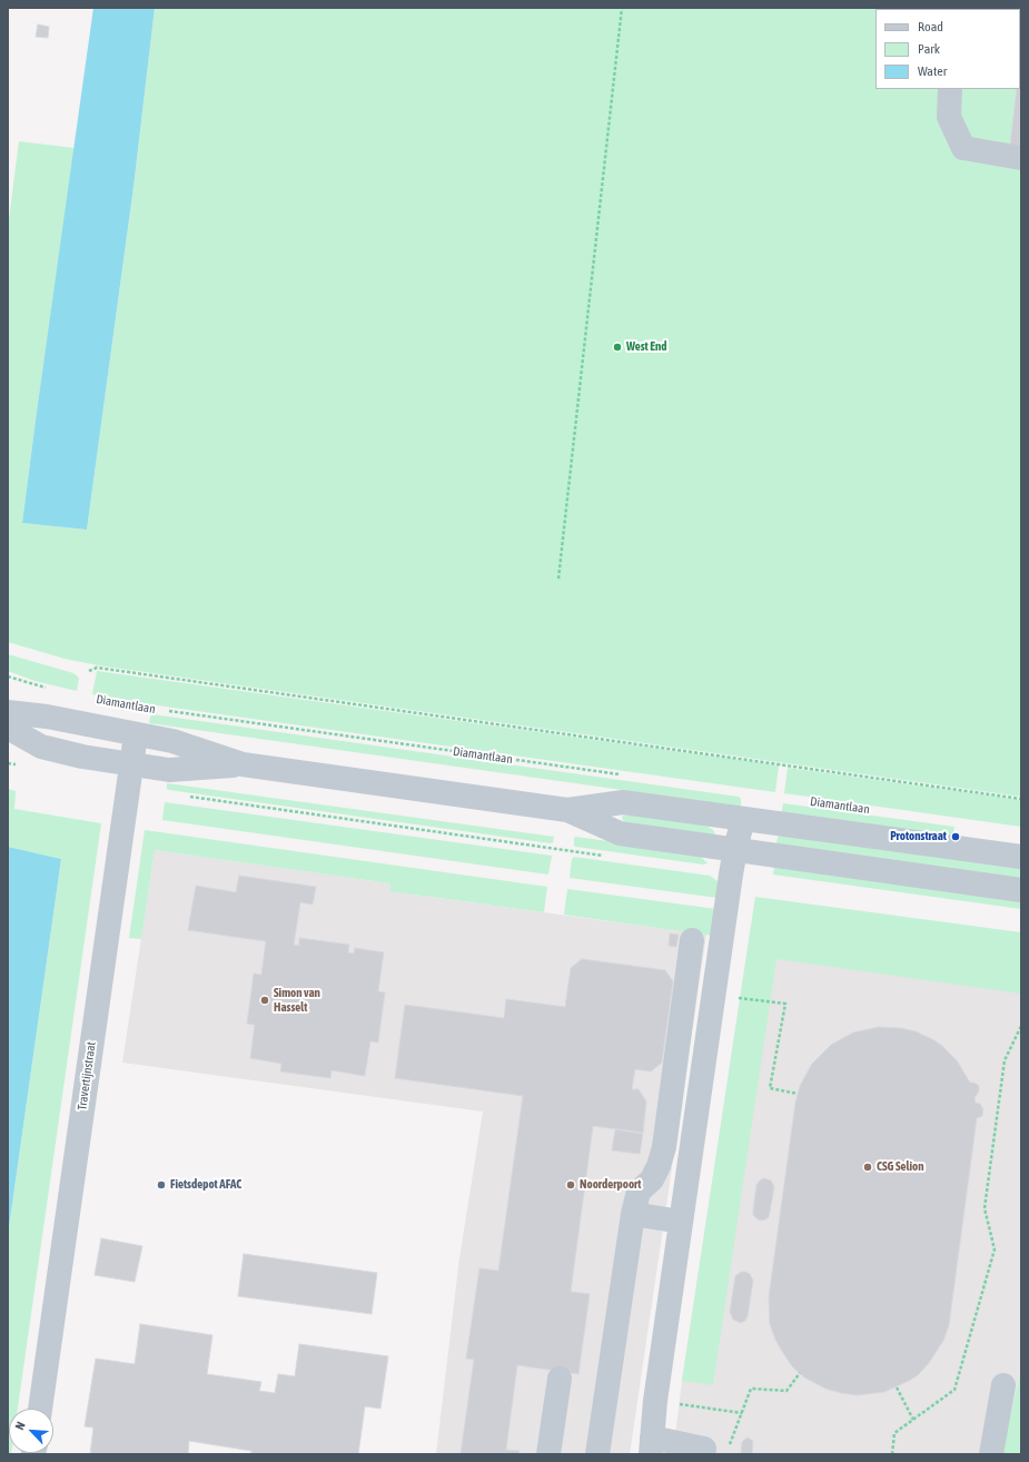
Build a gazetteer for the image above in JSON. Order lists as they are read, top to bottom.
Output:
{
  "streets": {
    "street": ["Travertijnstraat"],
    "path": ["Diamantlaan"]
  },
  "places": [
    "West End",
    "Protonstraat",
    "Simon van Hasselt",
    "CSG Selion",
    "Fietsdepot AFAC",
    "Noorderpoort"
  ],
  "legend": ["Road", "Park", "Water"],
  "north": "top left"
}
